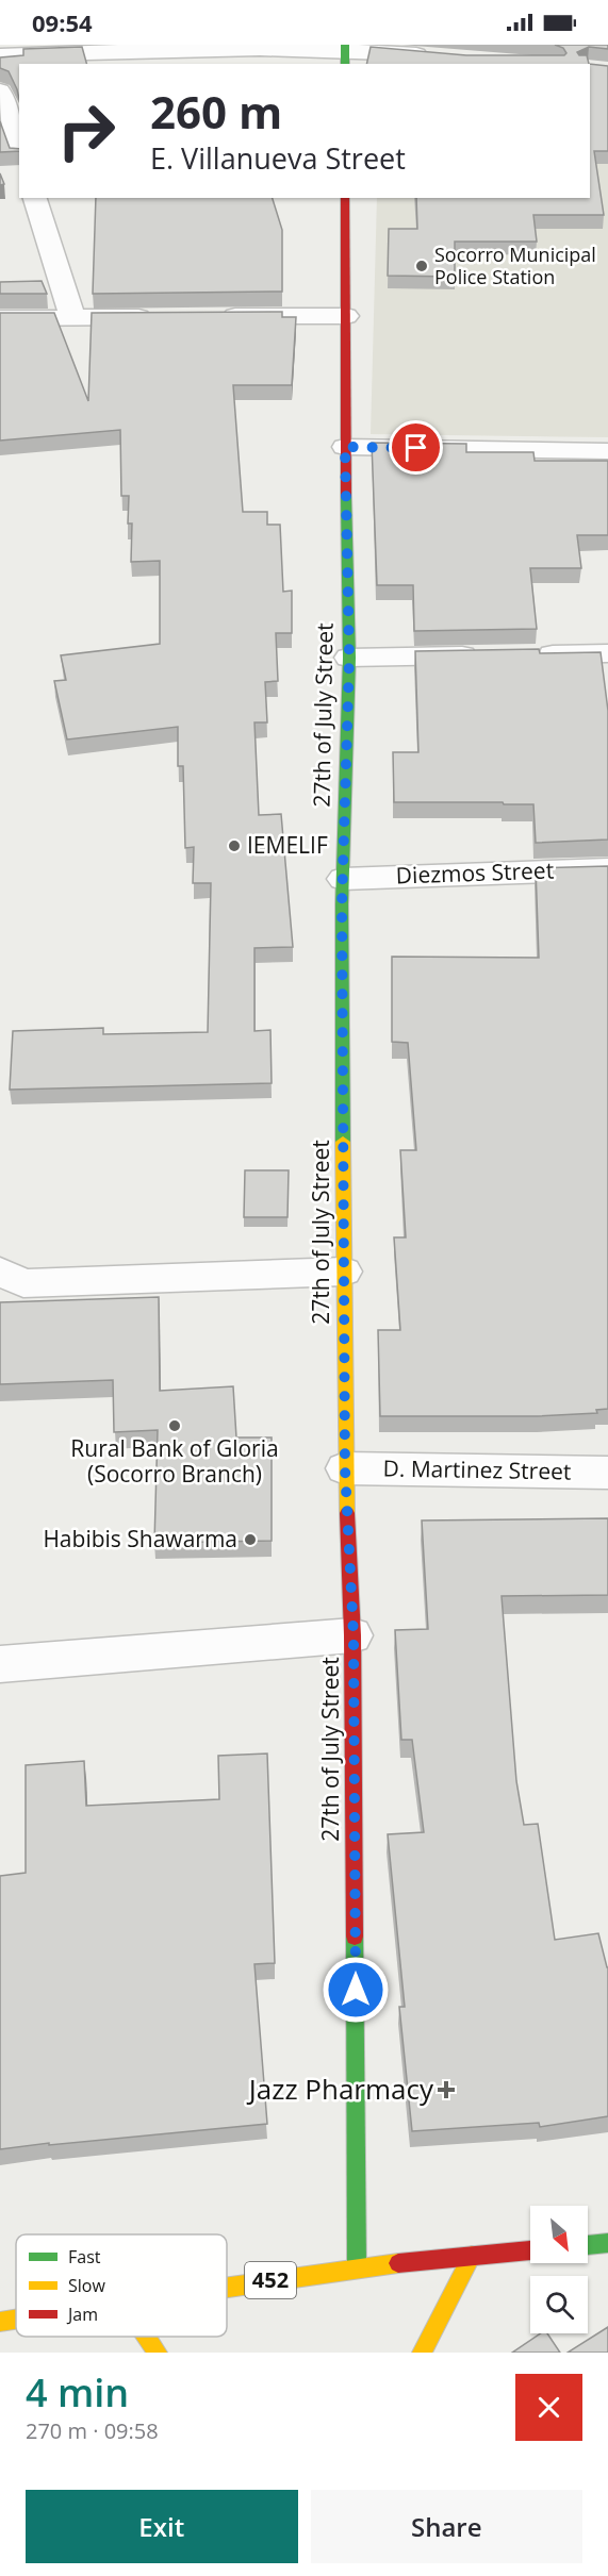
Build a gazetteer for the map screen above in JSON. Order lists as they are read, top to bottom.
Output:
{
  "streets": {
    "main road": ["27th of July Street", "452"],
    "street": ["Diezmos Street", "D. Martinez Street"]
  },
  "crossings": [
    ["27th of July Street", "Diezmos Street"],
    ["27th of July Street", "D. Martinez Street"],
    ["27th of July Street", "452"]
  ],
  "places": {
    "other": [
      "Socorro Municipal Police Station",
      "IEMELIF",
      "Rural Bank of Gloria (Socorro Branch)",
      "Habibis Shawarma"
    ],
    "health": ["Jazz Pharmacy"]
  },
  "legend": ["Fast", "Slow", "Jam"],
  "north": "bottom right",
  "page": {
    "status": "09:54",
    "turn": ["260 m", "E. Villanueva Street"],
    "heading": ["4 min", "270 m · 09:58"],
    "buttons": ["Exit", "Share"]
  }
}
